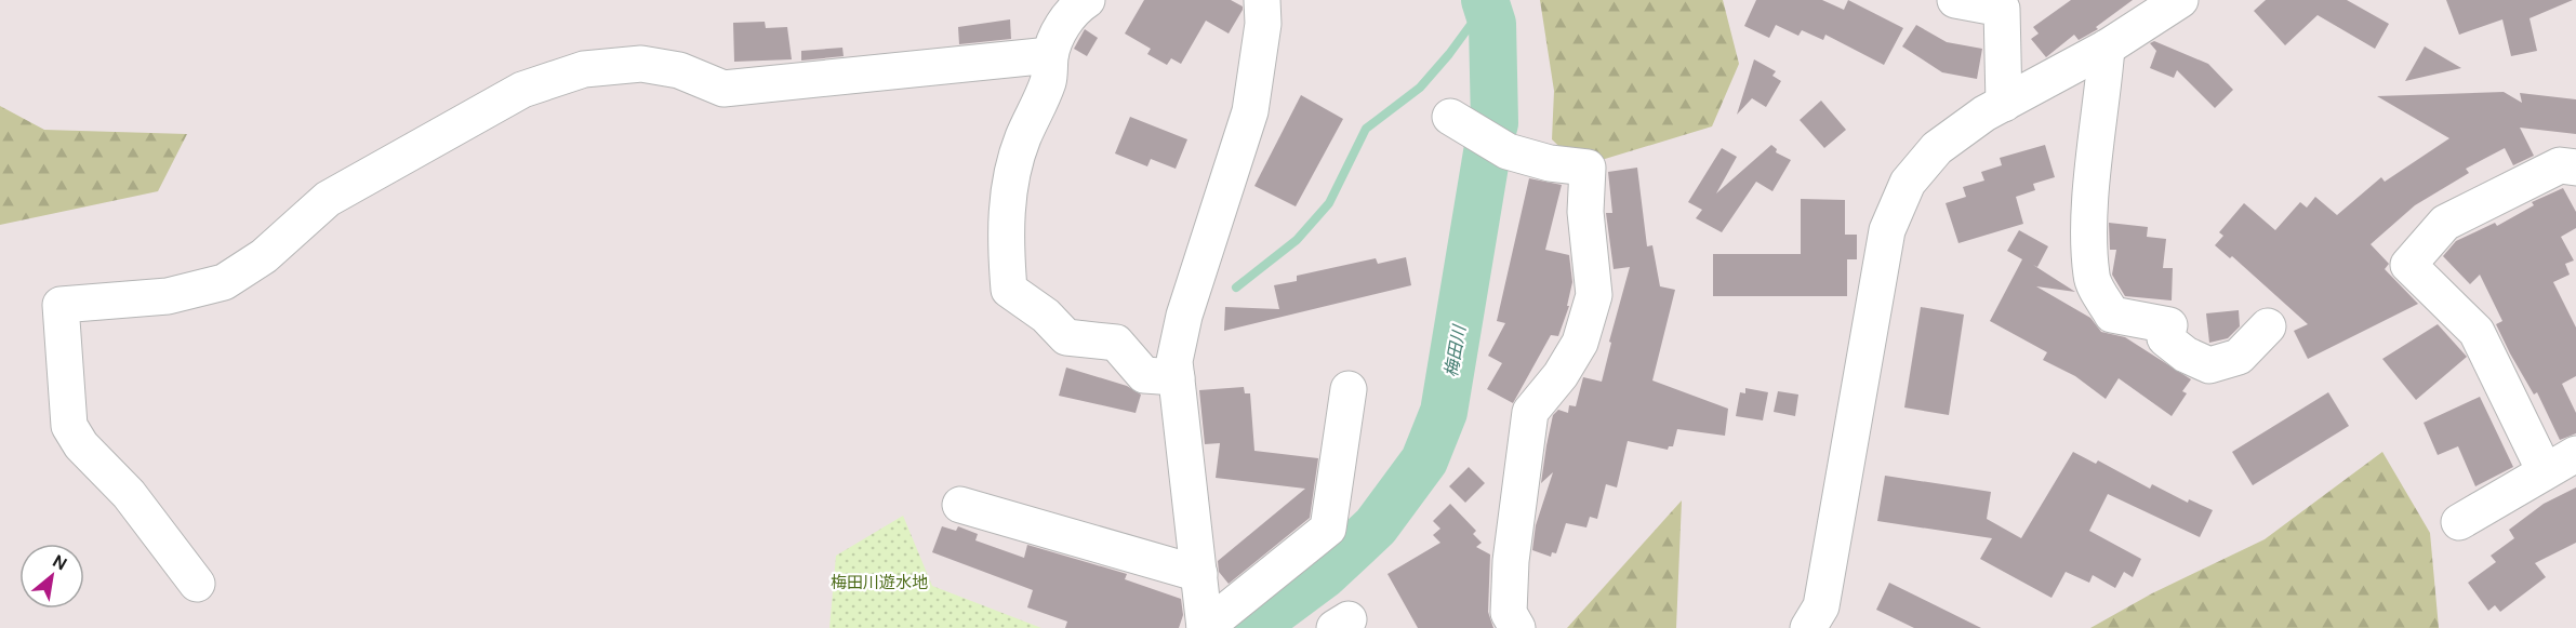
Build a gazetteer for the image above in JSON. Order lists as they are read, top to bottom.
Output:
{
  "water": ["梅田川"],
  "parks": ["梅田川遊水地"],
  "north": "top right"
}
